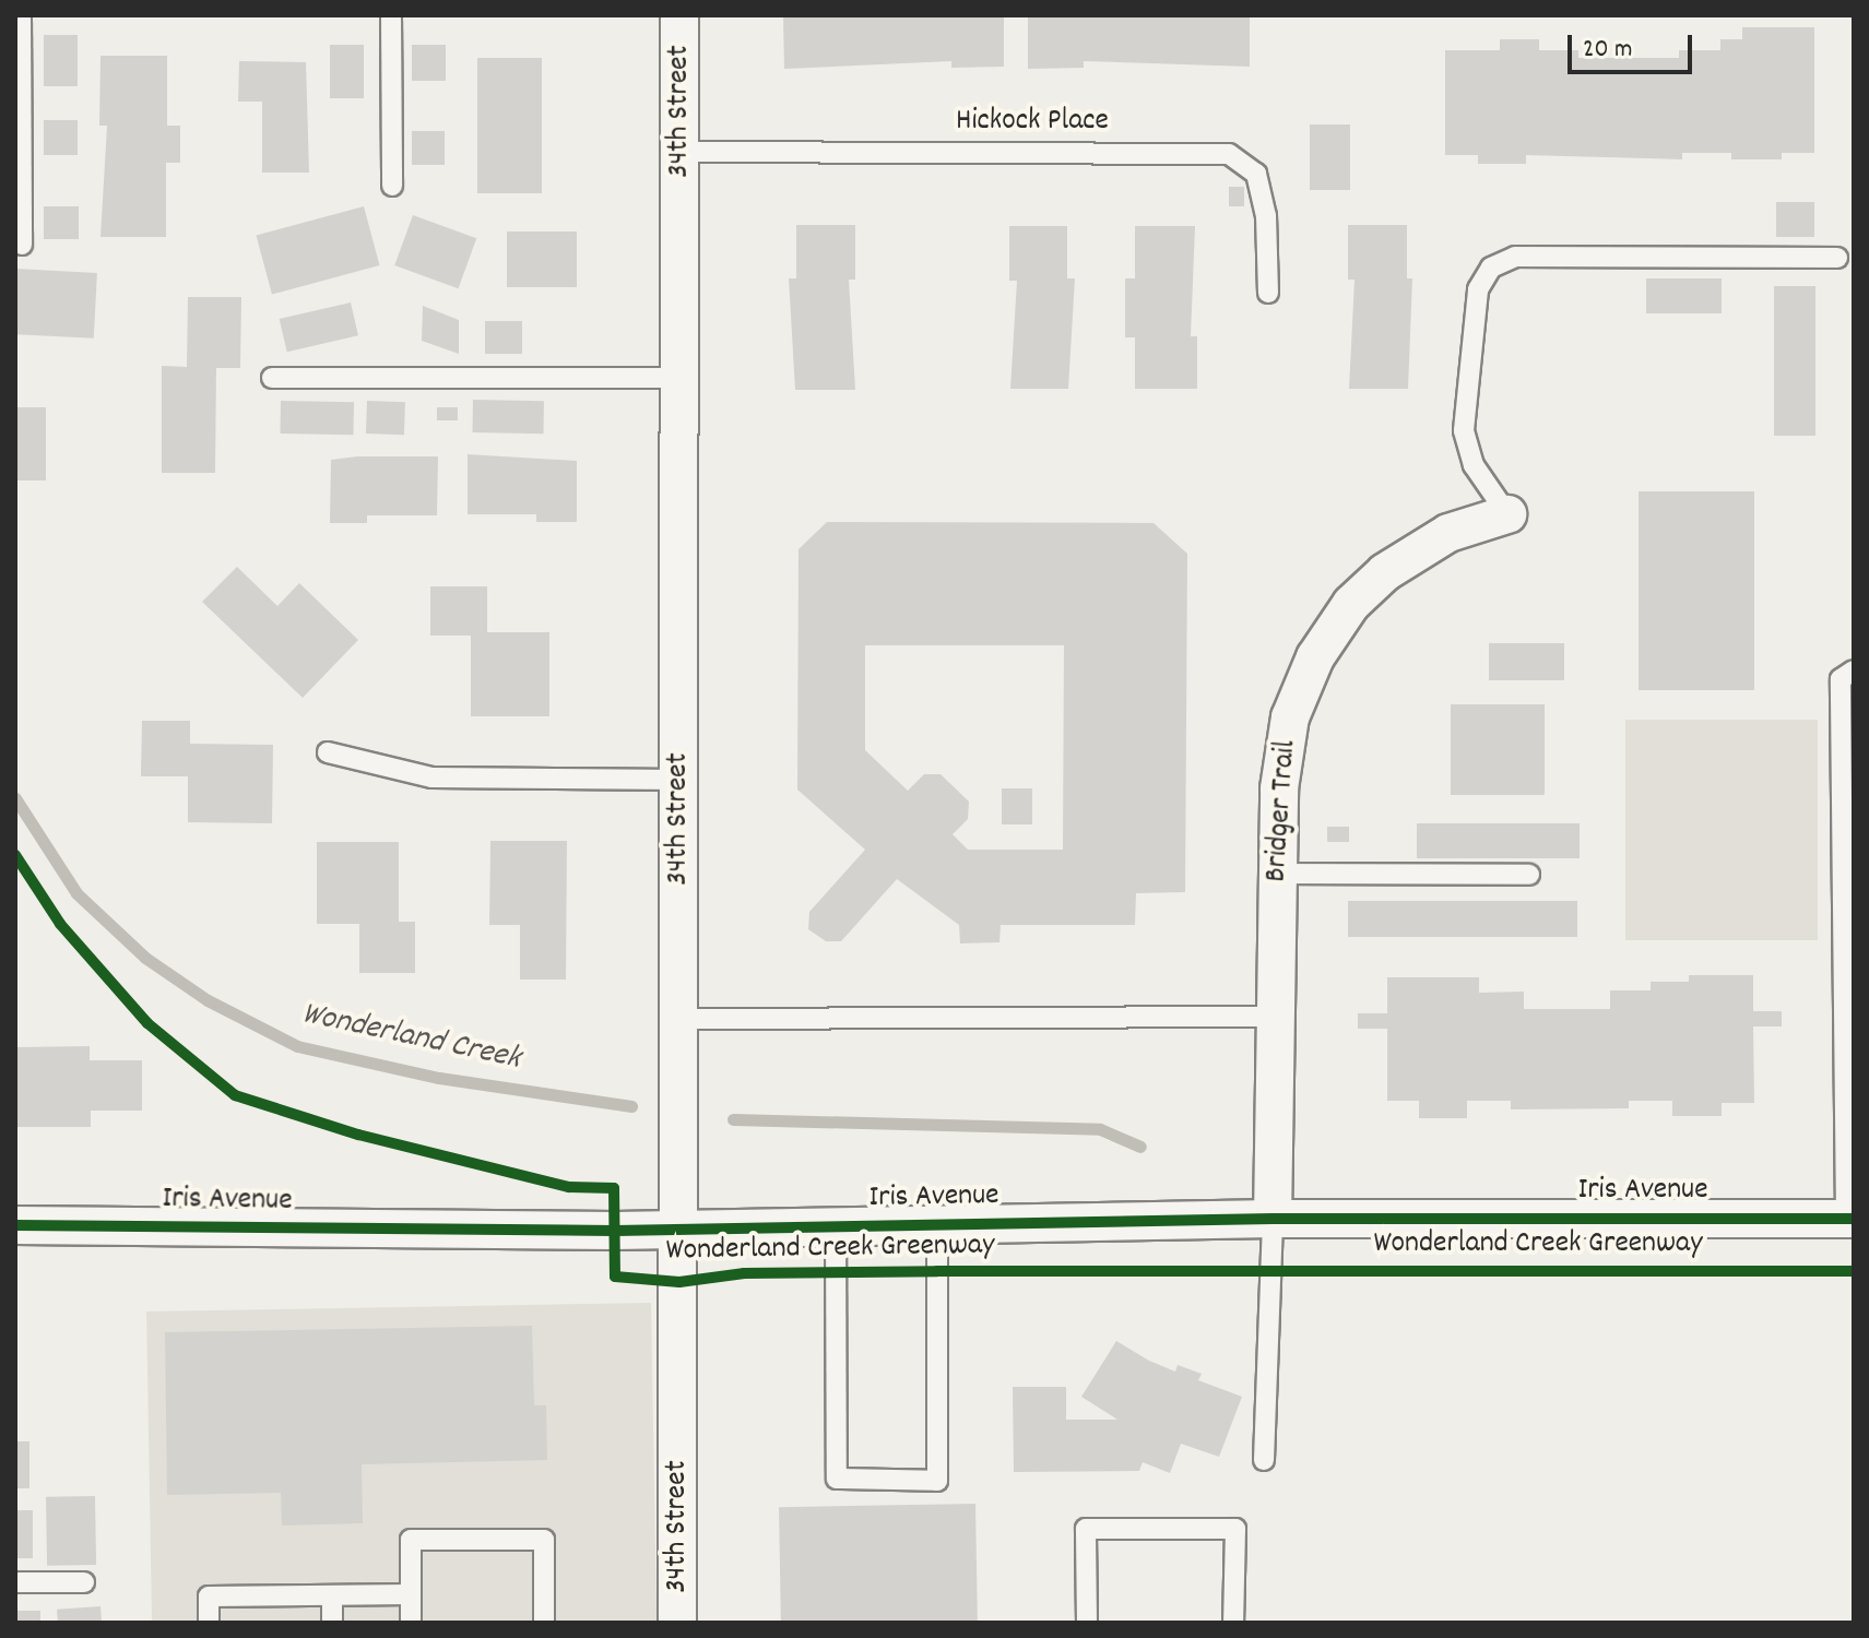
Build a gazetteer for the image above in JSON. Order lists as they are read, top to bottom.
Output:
{
  "streets": {
    "street": ["34th Street", "Bridger Trail", "Iris Avenue"],
    "lane": ["Hickock Place"],
    "cycle path": ["Wonderland Creek Greenway"]
  },
  "crossings": [
    ["34th Street", "Hickock Place"],
    ["34th Street", "Iris Avenue"],
    ["Bridger Trail", "Iris Avenue"]
  ],
  "water": ["Wonderland Creek"],
  "scale_bar": "20 m"
}
